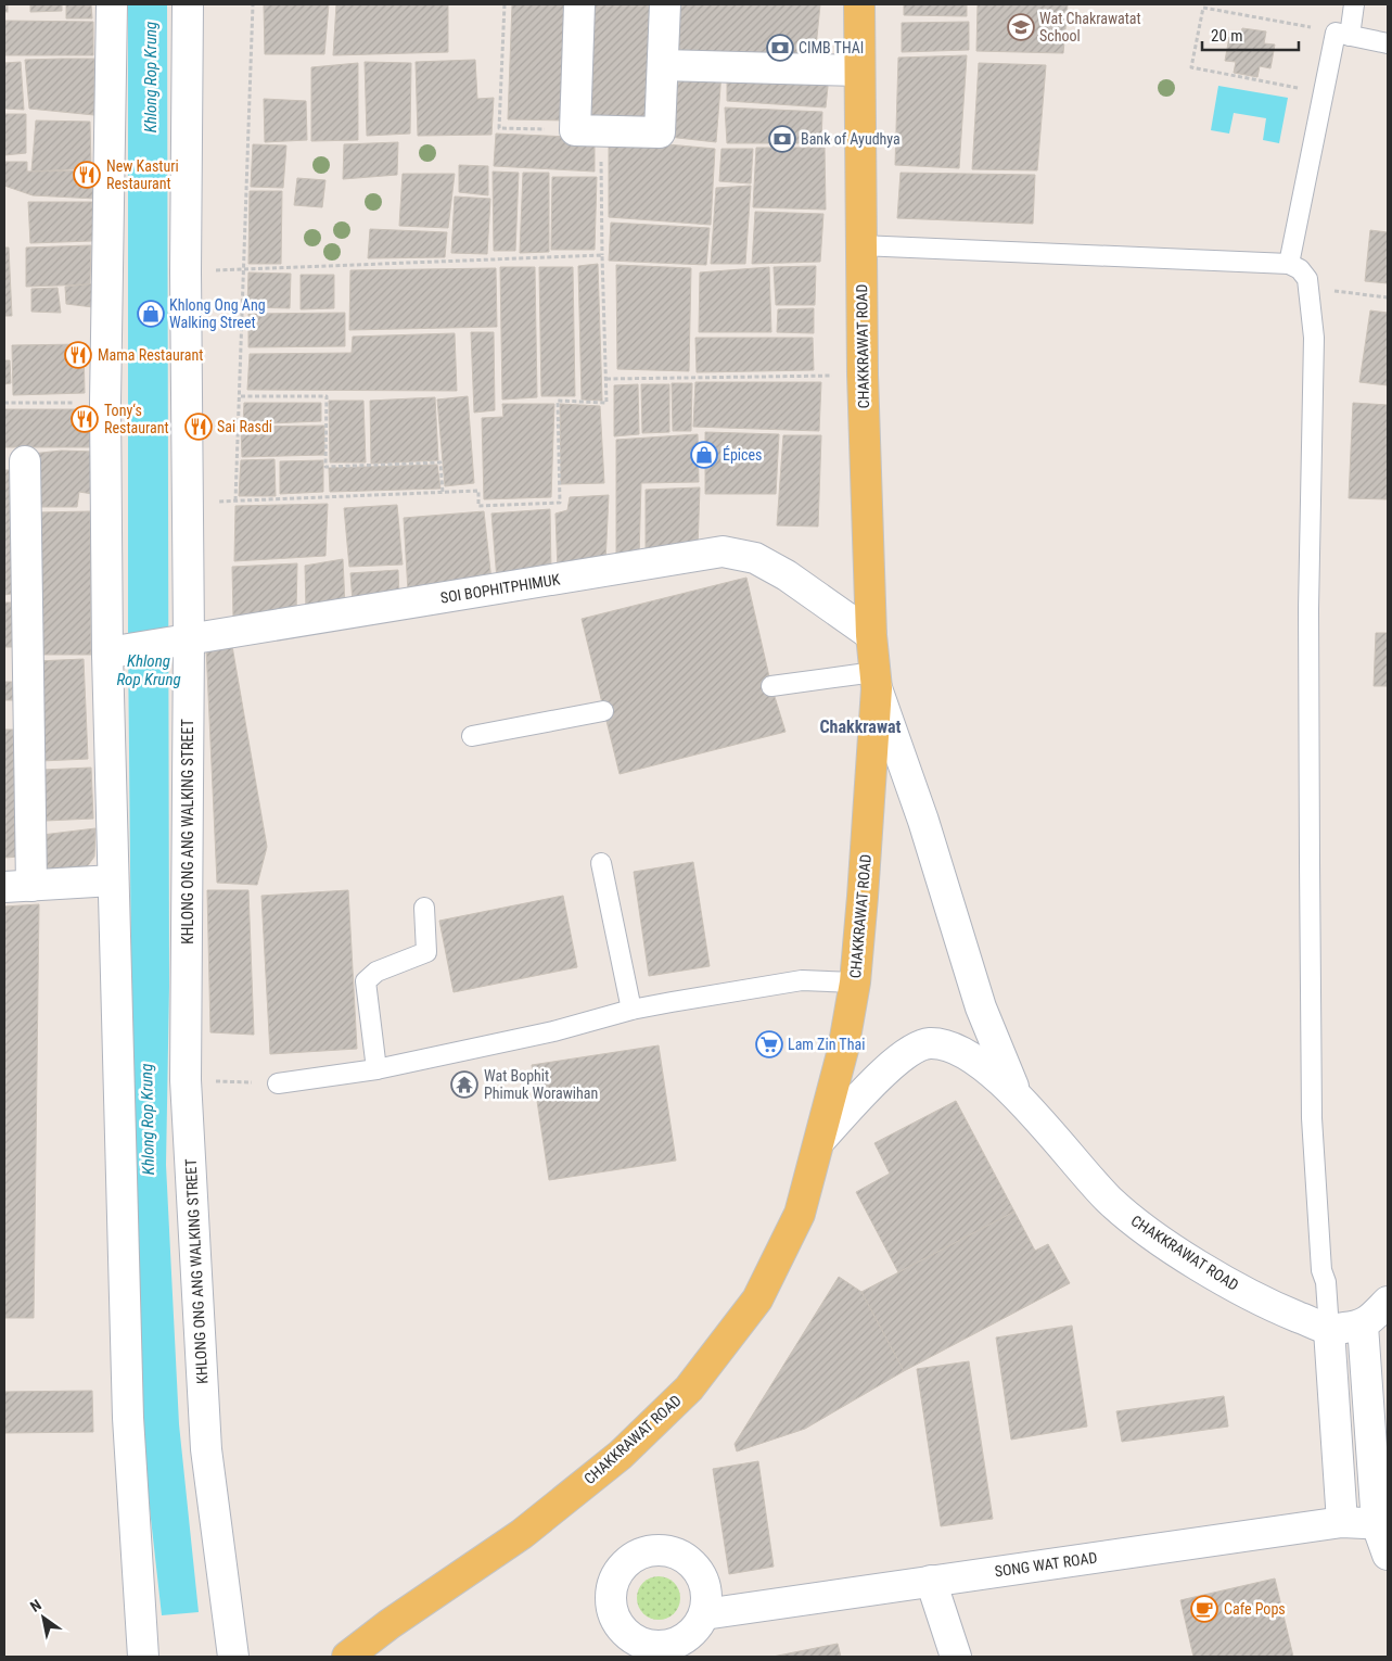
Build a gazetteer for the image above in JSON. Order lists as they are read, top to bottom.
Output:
{
  "streets": {
    "main road": ["CHAKKRAWAT ROAD"],
    "street": ["SOI BOPHITPHIMUK", "KHLONG ONG ANG WALKING STREET", "SONG WAT ROAD"]
  },
  "crossings": [
    ["CHAKKRAWAT ROAD", "SOI BOPHITPHIMUK"],
    ["SOI BOPHITPHIMUK", "KHLONG ONG ANG WALKING STREET"]
  ],
  "districts": ["Chakkrawat"],
  "water": ["Khlong Rop Krung"],
  "places": {
    "school or university": ["Wat Chakrawatat School"],
    "bank": ["CIMB THAI", "Bank of Ayudhya"],
    "restaurant": [
      "New Kasturi Restaurant",
      "Mama Restaurant",
      "Tony‘s Restaurant",
      "Sai Rasdi"
    ],
    "shop": ["Khlong Ong Ang Walking Street", "Épices"],
    "supermarket": ["Lam Zin Thai"],
    "temple": ["Wat Bophit Phimuk Worawihan"],
    "cafe": ["Cafe Pops"]
  },
  "scale_bar": "20 m",
  "north": "top left"
}
